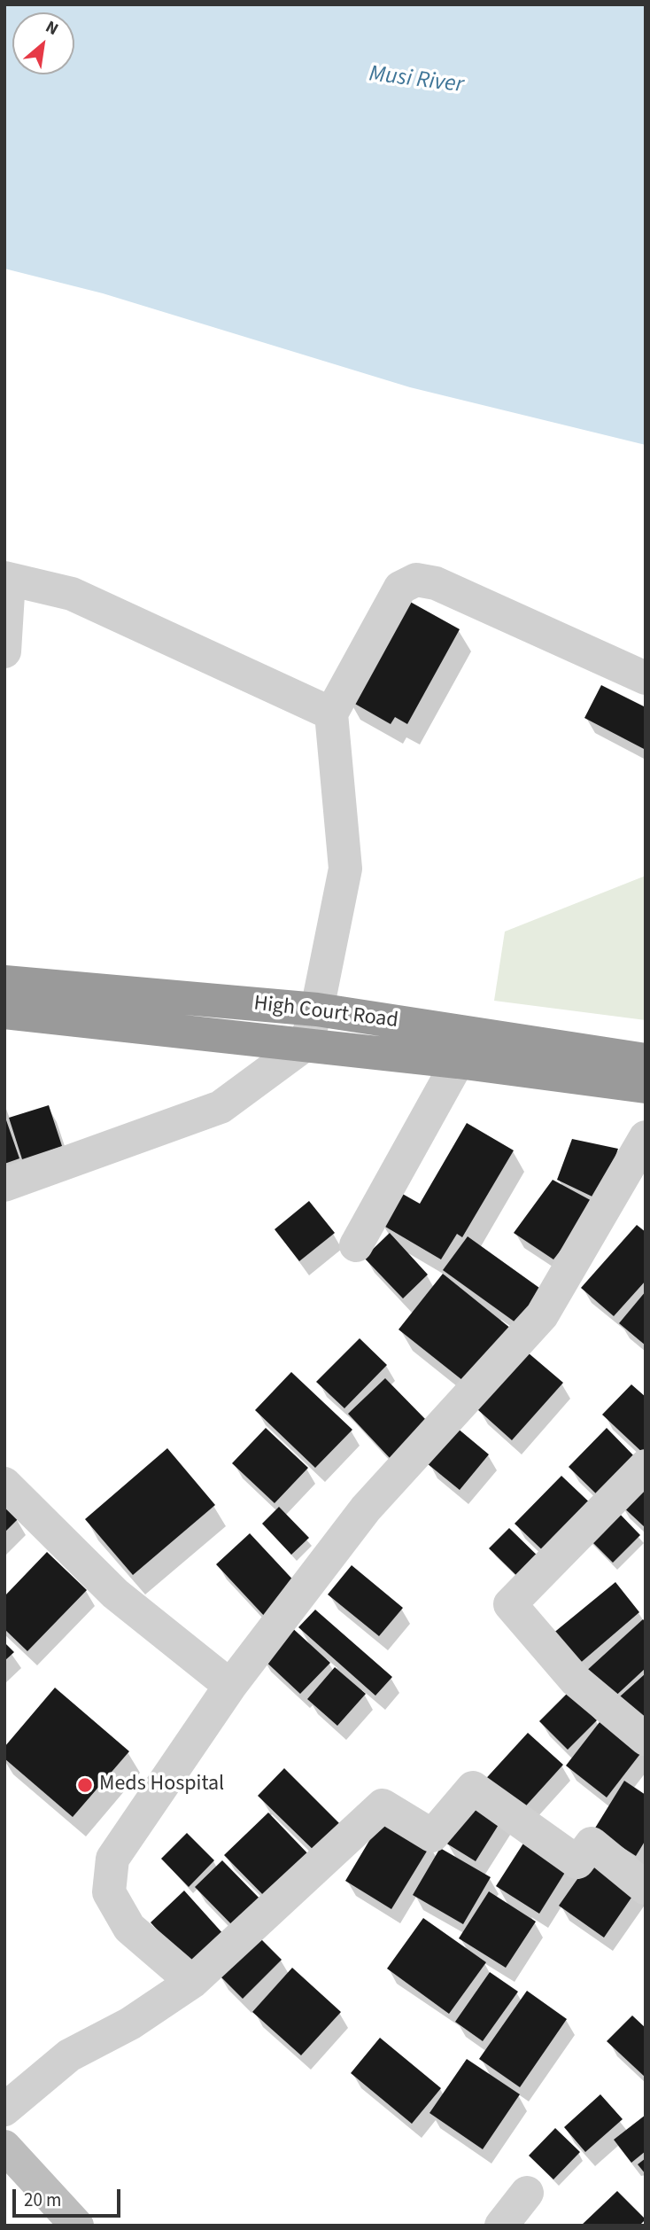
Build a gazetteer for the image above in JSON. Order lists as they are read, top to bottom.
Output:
{
  "streets": {
    "highway": ["High Court Road"]
  },
  "water": ["Musi River"],
  "places": ["Meds Hospital"],
  "scale_bar": "20 m",
  "north": "top right"
}
